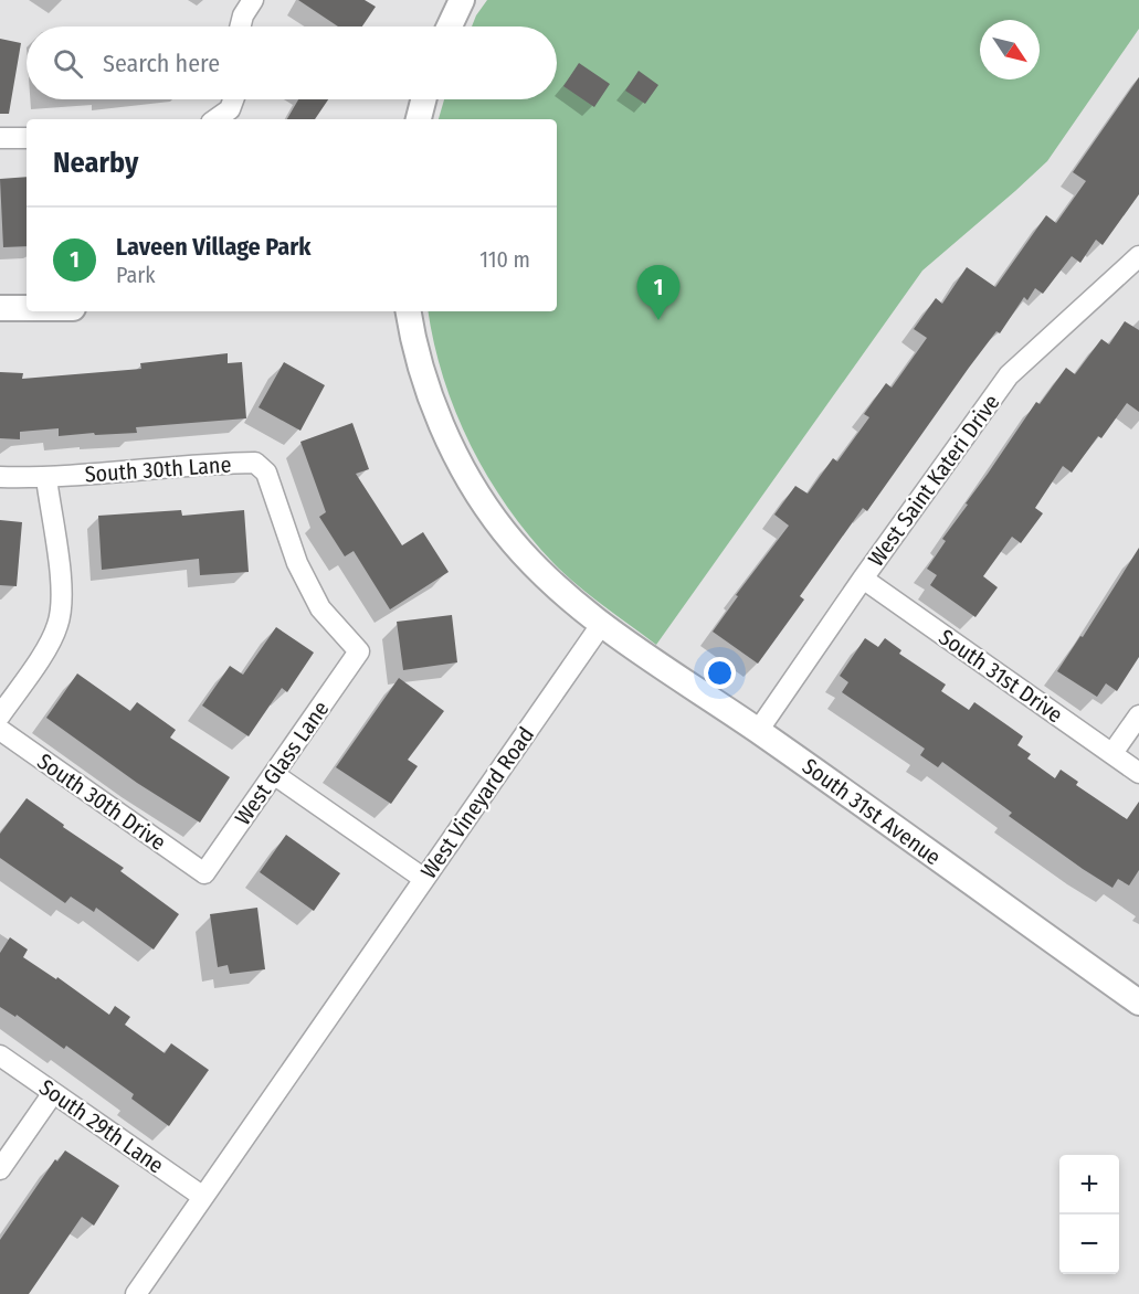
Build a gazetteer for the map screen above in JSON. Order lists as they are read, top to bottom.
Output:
{
  "streets": {
    "street": [
      "South 30th Lane",
      "West Saint Kateri Drive",
      "South 31st Drive",
      "West Glass Lane",
      "South 30th Drive",
      "West Vineyard Road",
      "South 31st Avenue",
      "South 29th Lane"
    ]
  },
  "crossings": [
    ["South 30th Lane", "West Glass Lane"],
    ["West Saint Kateri Drive", "South 31st Drive"],
    ["West Saint Kateri Drive", "South 31st Avenue"],
    ["West Glass Lane", "South 30th Drive"],
    ["West Vineyard Road", "South 31st Avenue"],
    ["West Vineyard Road", "South 29th Lane"]
  ],
  "north": "bottom right",
  "page": {
    "search": "Search here",
    "heading": "Nearby",
    "list": [
      {
        "mark": "1",
        "name": "Laveen Village Park",
        "note": "Park",
        "value": "110 m"
      }
    ],
    "pins": "1",
    "map_buttons": ["+", "−"]
  }
}
